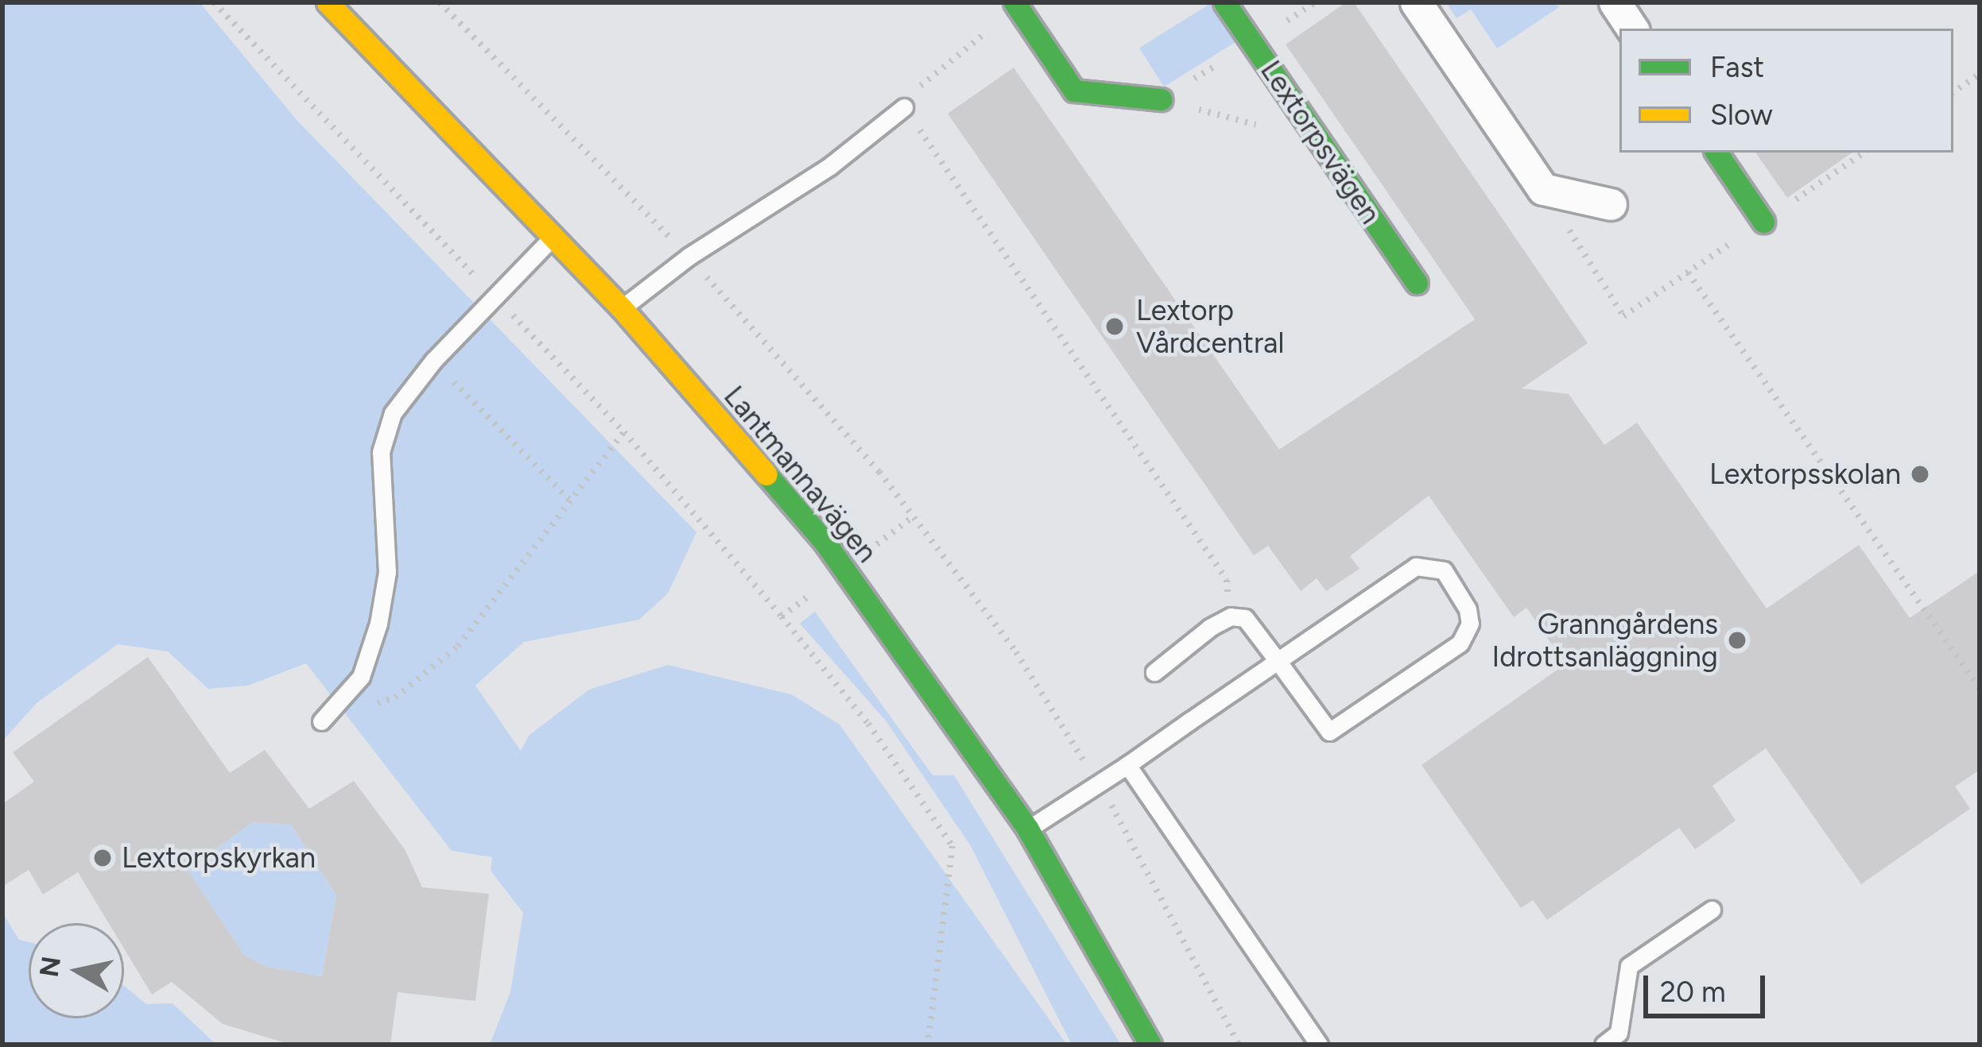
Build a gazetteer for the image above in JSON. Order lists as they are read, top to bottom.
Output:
{
  "streets": {
    "street": ["Lextorpsvägen", "Lantmannavägen"]
  },
  "places": [
    "Lextorp Vårdcentral",
    "Lextorpsskolan",
    "Granngårdens Idrottsanläggning",
    "Lextorpskyrkan"
  ],
  "legend": ["Fast", "Slow"],
  "scale_bar": "20 m",
  "north": "left"
}
